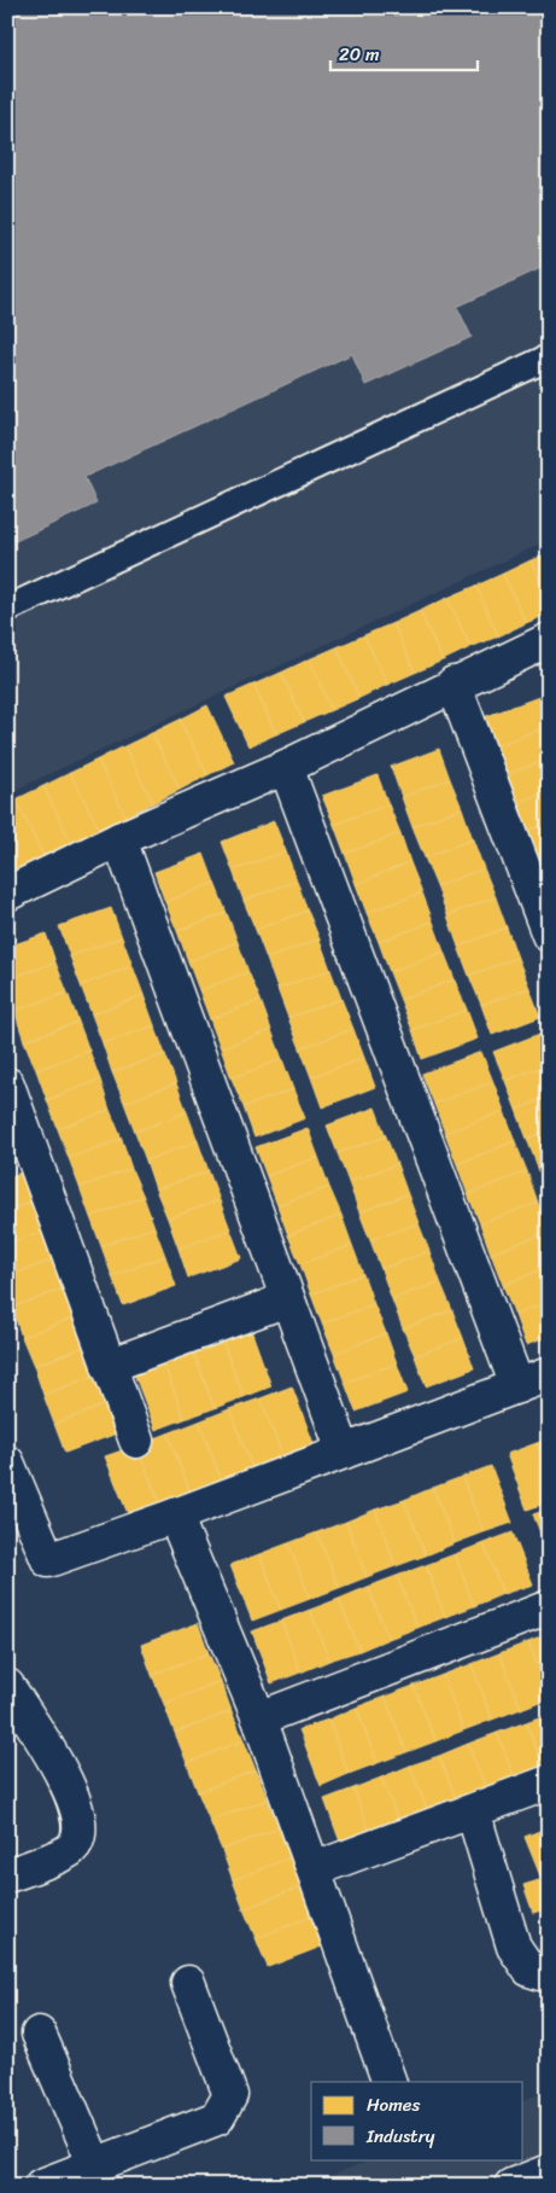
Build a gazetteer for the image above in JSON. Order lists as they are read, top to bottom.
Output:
{
  "legend": ["Homes", "Industry"],
  "scale_bar": "20 m"
}
